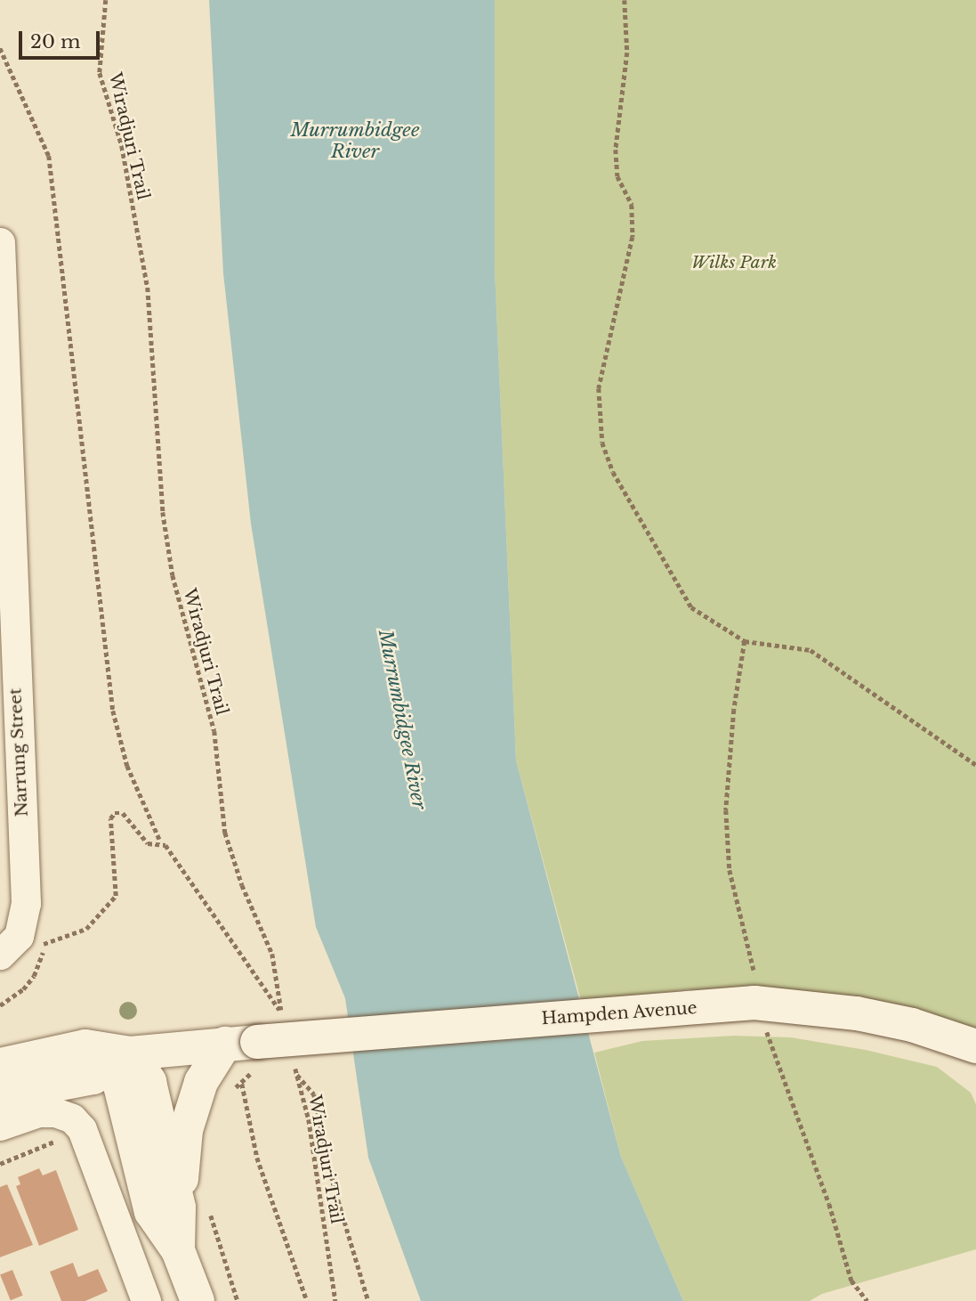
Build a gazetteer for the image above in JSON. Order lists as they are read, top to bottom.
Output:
{
  "streets": {
    "main road": ["Hampden Avenue"],
    "street": ["Narrung Street"],
    "path": ["Wiradjuri Trail"]
  },
  "crossings": [
    ["Wiradjuri Trail", "Narrung Street"]
  ],
  "water": ["Murrumbidgee River"],
  "parks": ["Wilks Park"],
  "scale_bar": "20 m"
}
